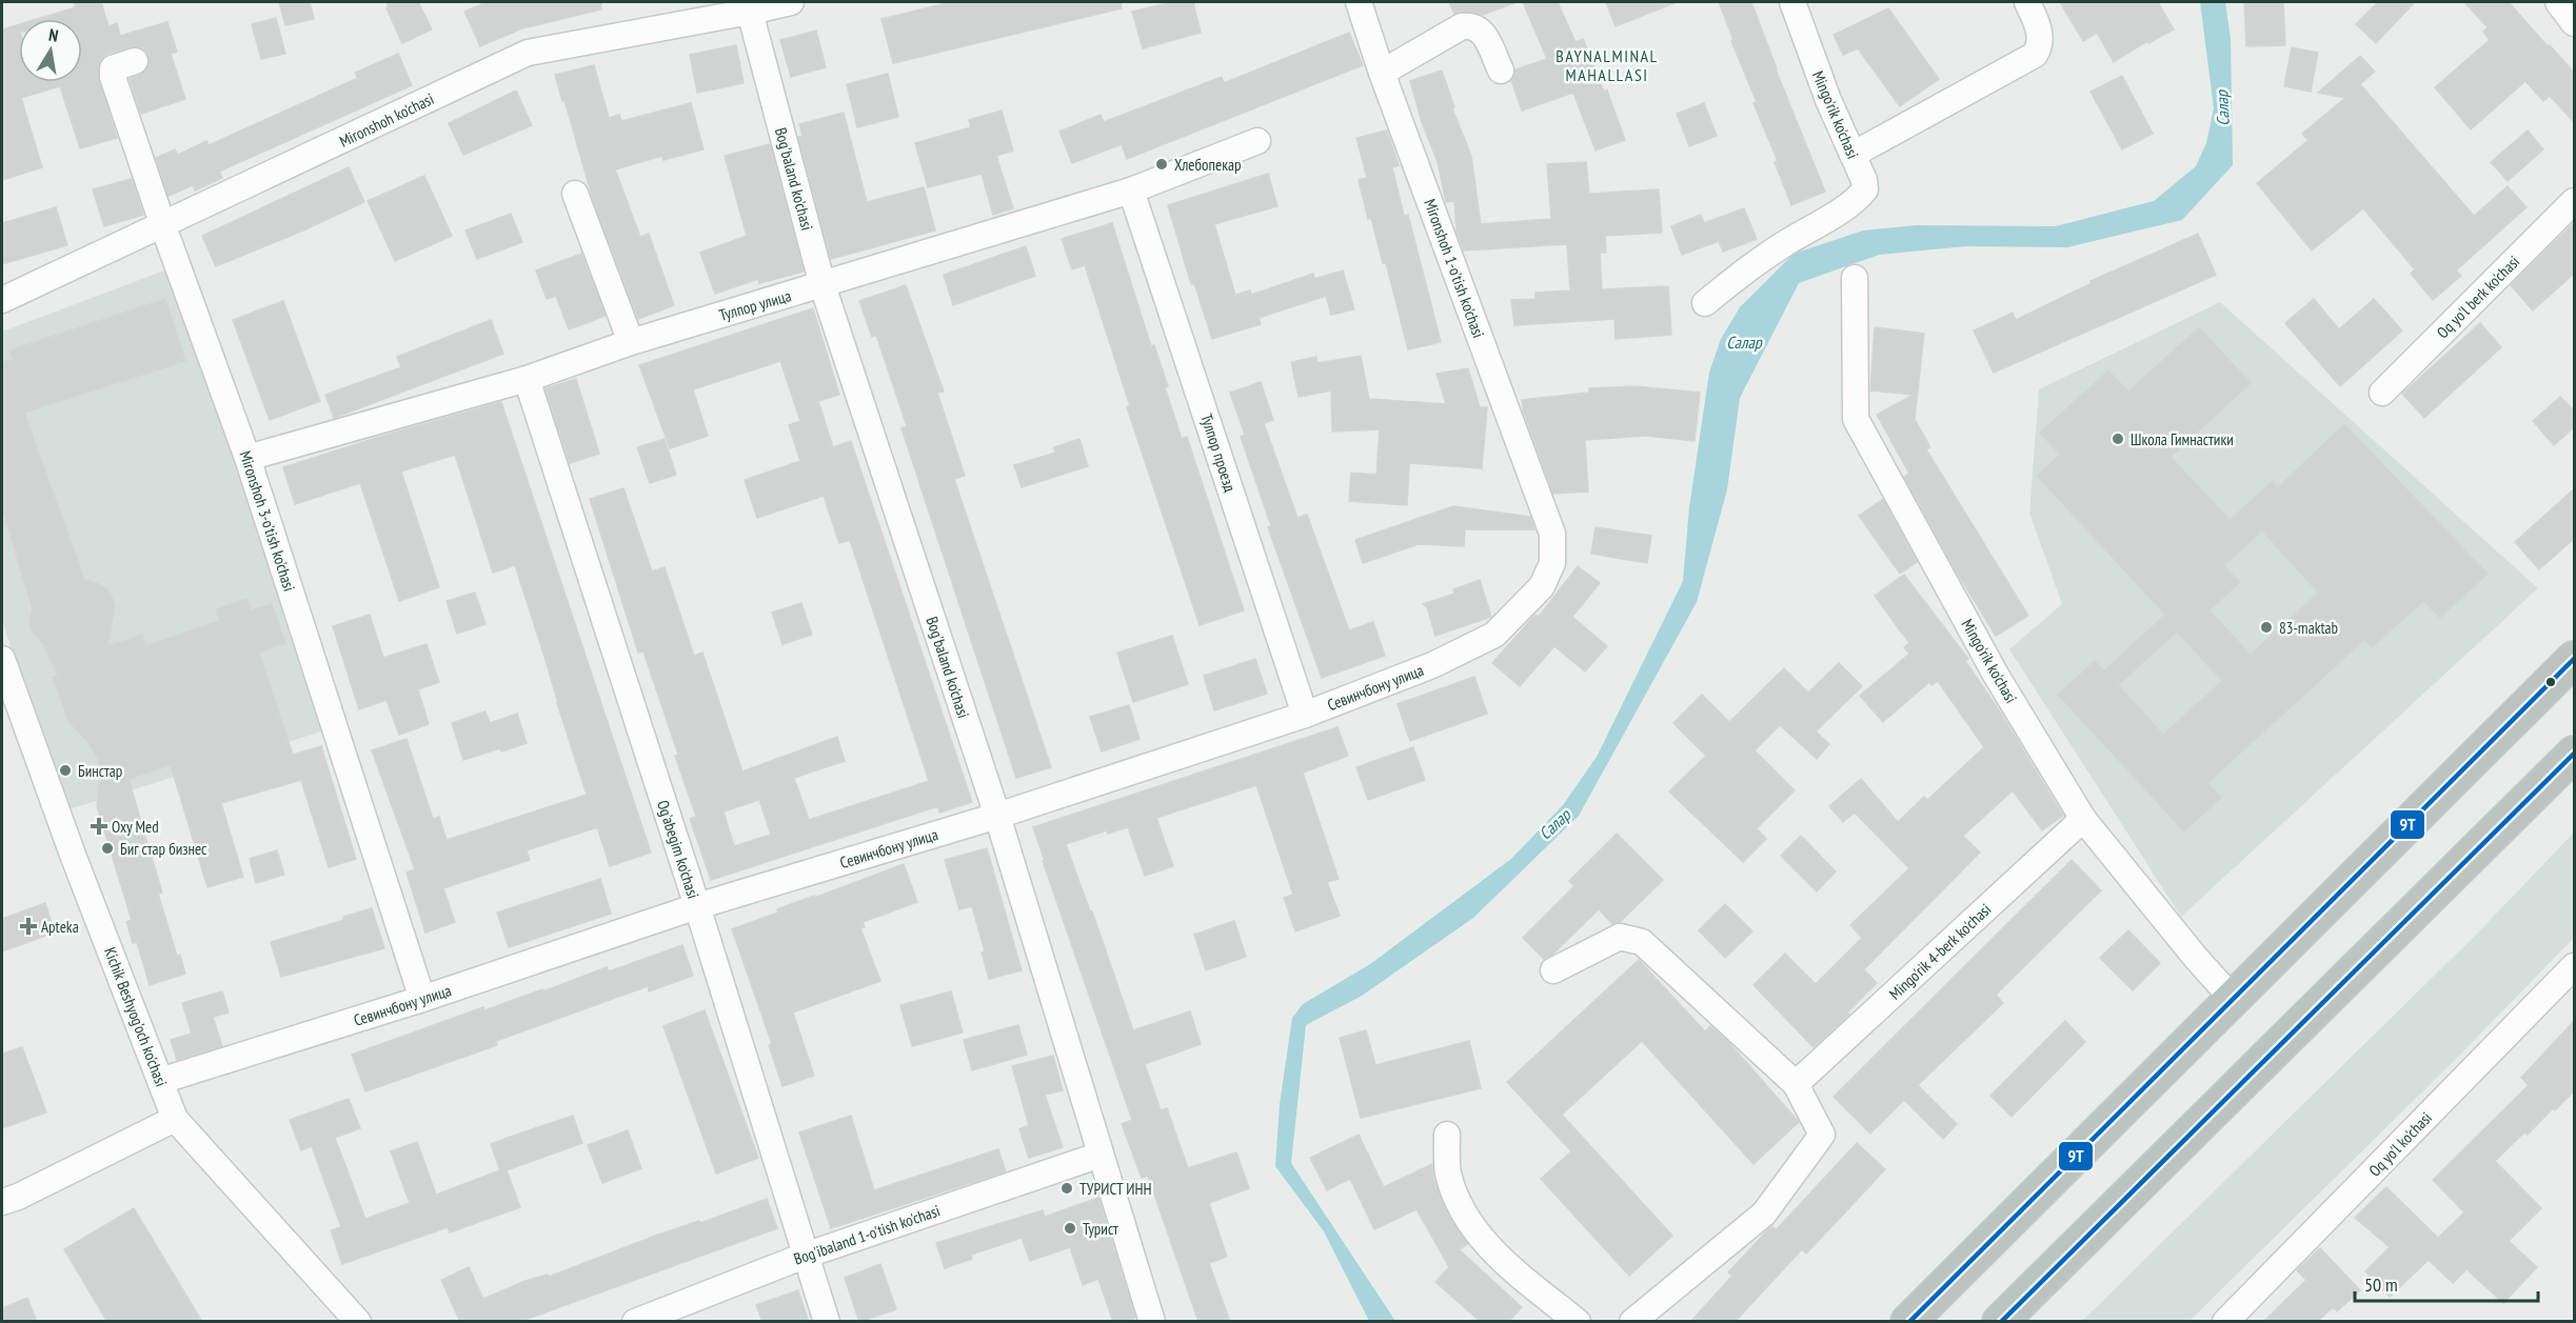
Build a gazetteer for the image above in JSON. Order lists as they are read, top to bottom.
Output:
{
  "streets": {
    "street": [
      "Mingo'rik ko'chasi",
      "Mironshoh ko'chasi",
      "Bog'baland ko'chasi",
      "Mironshoh 1-o'tish ko'chasi",
      "Oq yo'l berk ko'chasi",
      "Тулпор улица",
      "Тулпор проезд",
      "Mironshoh 3-o'tish ko'chasi",
      "Севинчбону улица",
      "Og'abegim ko'chasi",
      "Mingo'rik 4-berk ko'chasi",
      "Kichik Beshyog'och ko'chasi",
      "Oq yo'l ko'chasi",
      "Bog'ibaland 1-o'tish ko'chasi"
    ]
  },
  "crossings": [
    ["Mingo'rik ko'chasi", "Mingo'rik 4-berk ko'chasi"],
    ["Mironshoh ko'chasi", "Bog'baland ko'chasi"],
    ["Mironshoh ko'chasi", "Mironshoh 3-o'tish ko'chasi"],
    ["Bog'baland ko'chasi", "Тулпор улица"],
    ["Bog'baland ko'chasi", "Севинчбону улица"],
    ["Bog'baland ko'chasi", "Bog'ibaland 1-o'tish ko'chasi"],
    ["Mironshoh 1-o'tish ko'chasi", "Севинчбону улица"],
    ["Тулпор улица", "Тулпор проезд"],
    ["Тулпор улица", "Mironshoh 3-o'tish ko'chasi"],
    ["Тулпор улица", "Og'abegim ko'chasi"],
    ["Тулпор проезд", "Севинчбону улица"],
    ["Mironshoh 3-o'tish ko'chasi", "Севинчбону улица"],
    ["Севинчбону улица", "Og'abegim ko'chasi"],
    ["Севинчбону улица", "Kichik Beshyog'och ko'chasi"],
    ["Og'abegim ko'chasi", "Bog'ibaland 1-o'tish ko'chasi"]
  ],
  "districts": ["BAYNALMINAL MAHALLASI"],
  "water": ["Салар"],
  "places": {
    "other": [
      "Хлебопекар",
      "Школа Гимнастики",
      "83-maktab",
      "Бинстар",
      "Биг стар бизнес",
      "ТУРИСТ ИНН",
      "Турист"
    ],
    "health": ["Oxy Med", "Apteka"]
  },
  "lines": ["transit line 9Т"],
  "scale_bar": "50 m",
  "north": "top"
}
